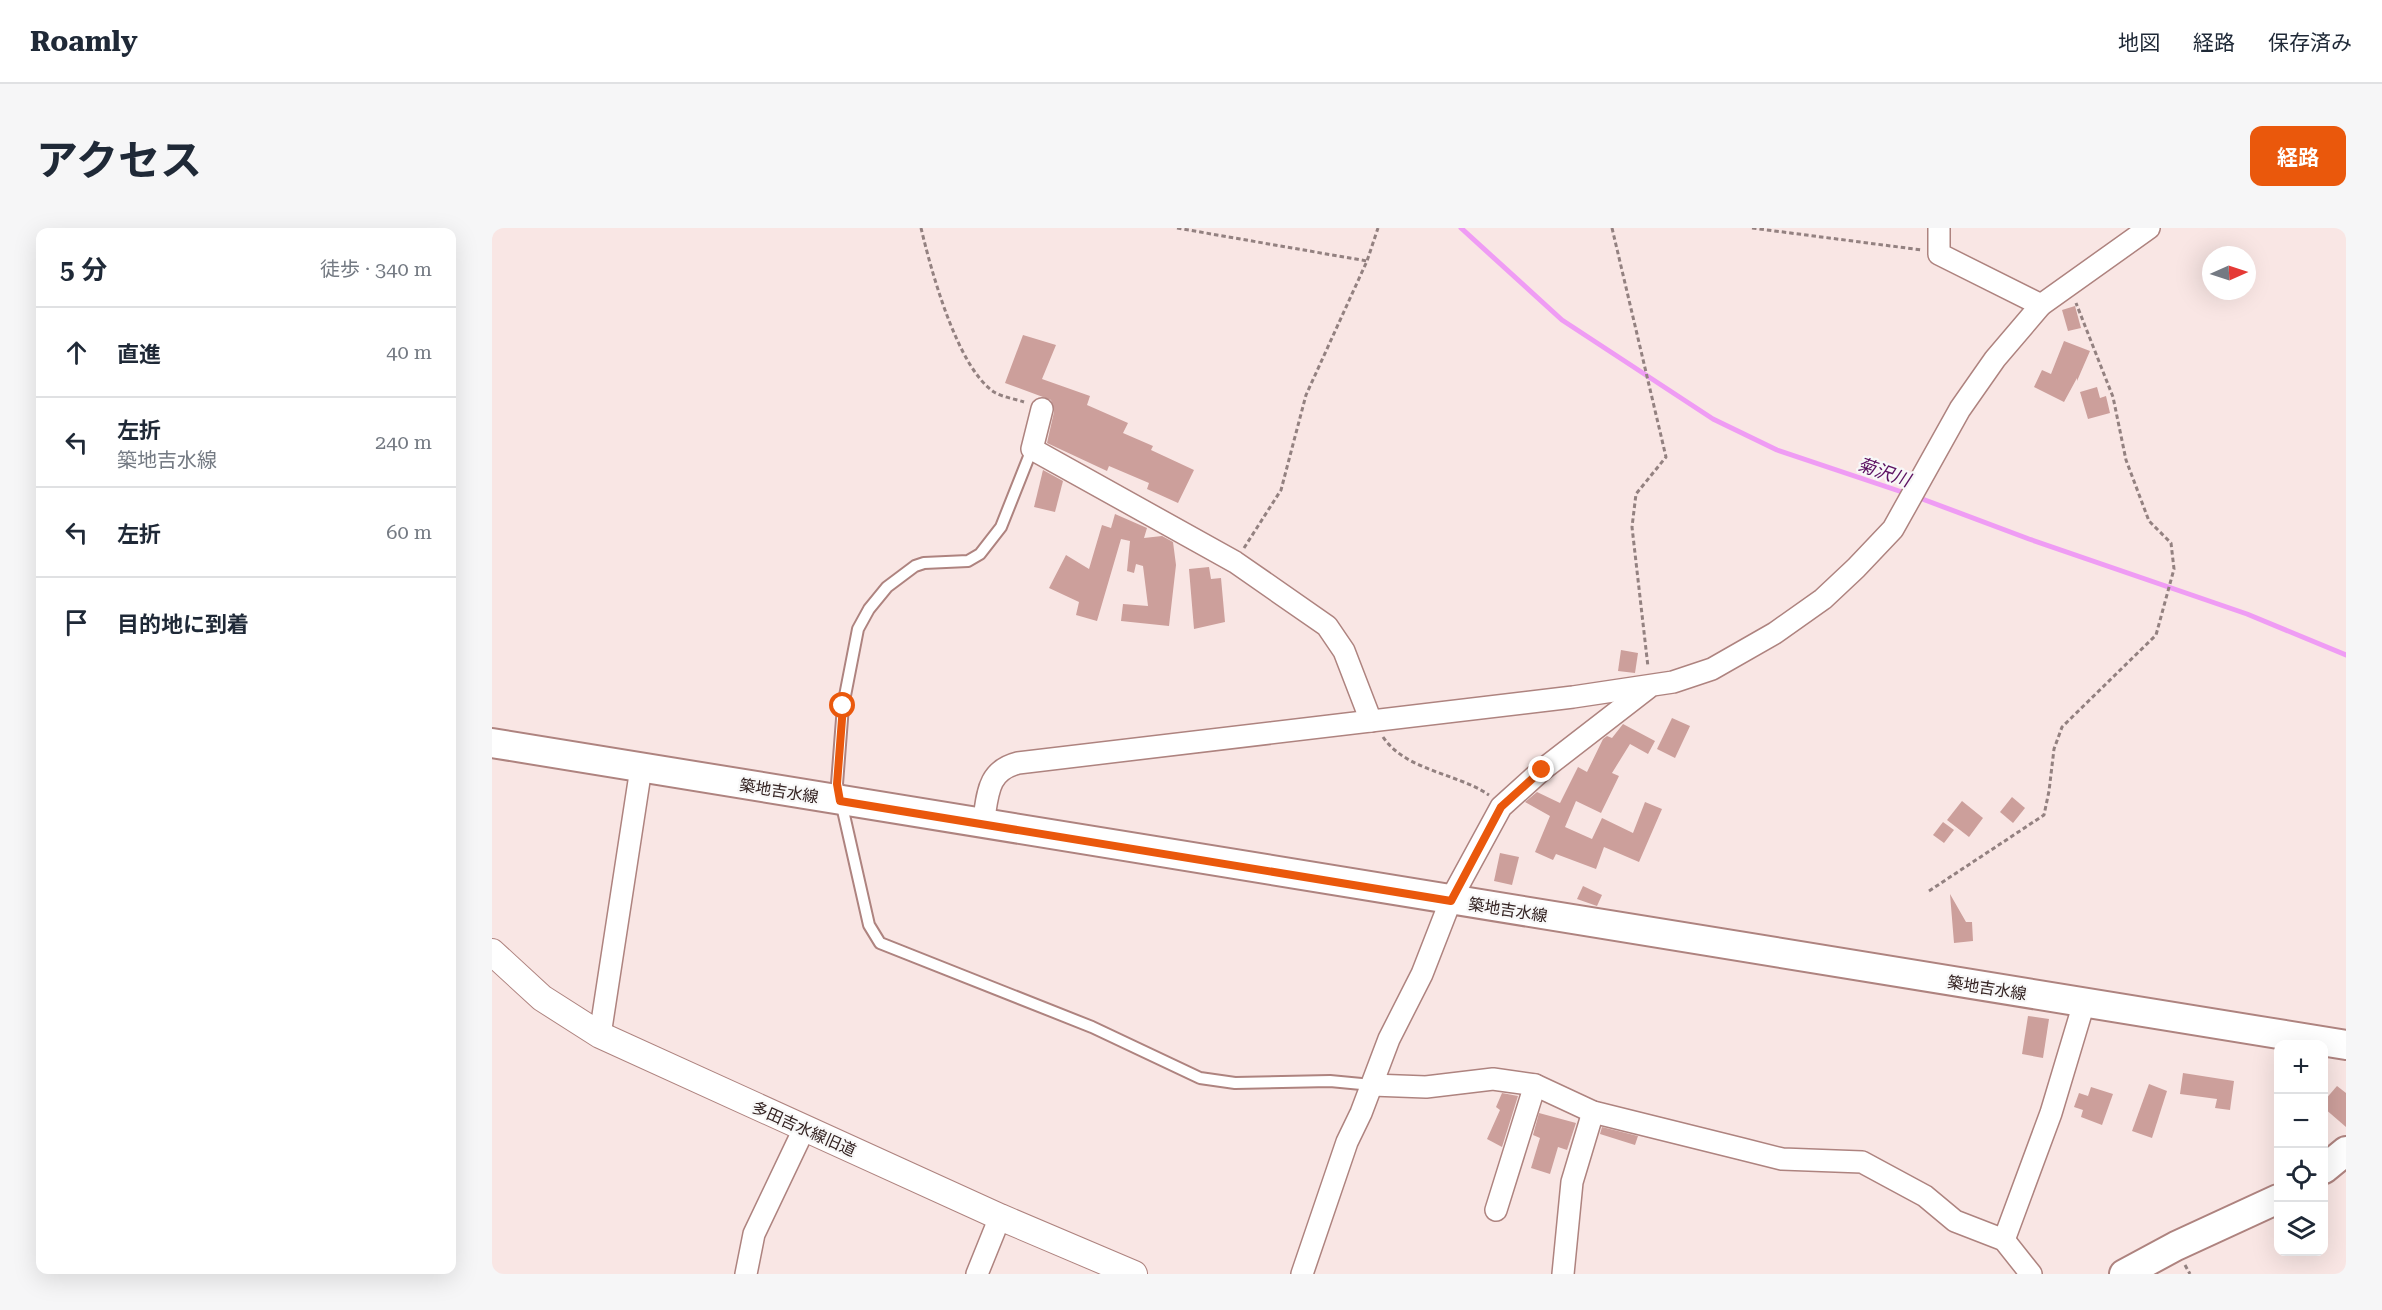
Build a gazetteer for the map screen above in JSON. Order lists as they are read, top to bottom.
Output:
{
  "streets": {
    "main road": ["築地吉水線"],
    "street": ["多田吉水線旧道"]
  },
  "water": ["菊沢川"],
  "north": "right",
  "page": {
    "header": "Roamly",
    "nav": ["地図", "経路", "保存済み"],
    "title": "アクセス",
    "buttons": "経路",
    "heading": ["5 分", "徒歩 · 340 m"],
    "list": [
      ["直進", "40 m"],
      ["左折", "築地吉水線", "240 m"],
      ["左折", "60 m"],
      "目的地に到着"
    ],
    "map_buttons": ["+", "−"]
  }
}
